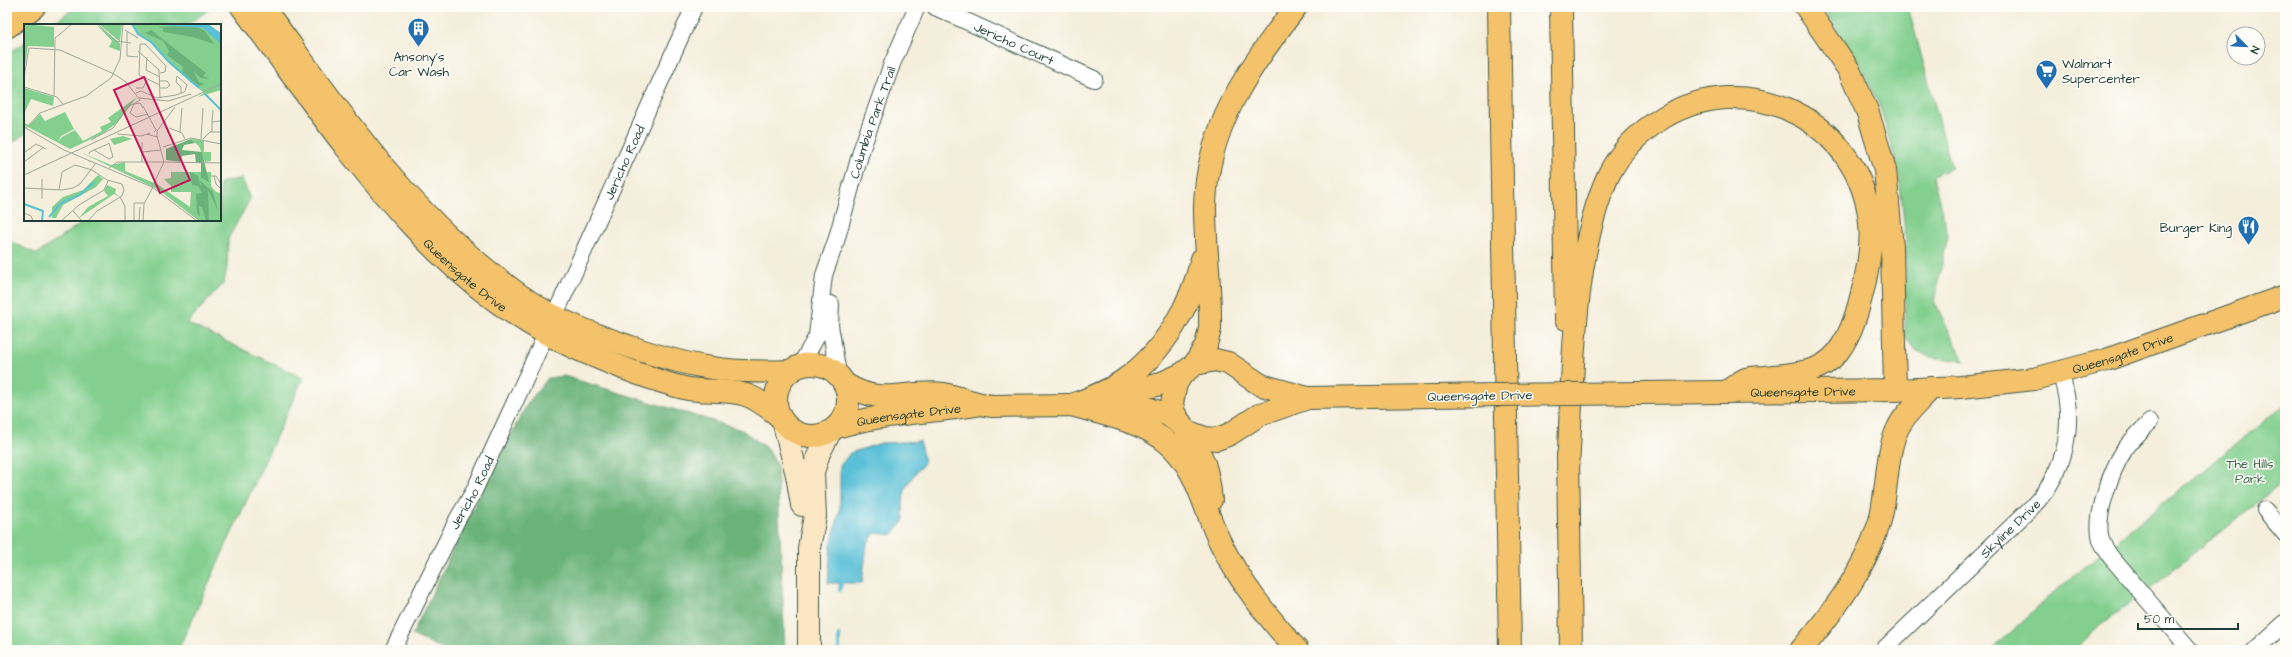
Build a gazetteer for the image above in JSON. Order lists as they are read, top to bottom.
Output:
{
  "streets": {
    "main road": ["Queensgate Drive"],
    "street": [
      "Jericho Court",
      "Columbia Park Trail",
      "Jericho Road",
      "Skyline Drive"
    ]
  },
  "crossings": [
    ["Columbia Park Trail", "Queensgate Drive"],
    ["Jericho Road", "Queensgate Drive"],
    ["Queensgate Drive", "Skyline Drive"]
  ],
  "parks": ["The Hills Park"],
  "places": {
    "building": ["Ansony's Car Wash"],
    "supermarket": ["Walmart Supercenter"],
    "restaurant": ["Burger King"]
  },
  "scale_bar": "50 m",
  "north": "bottom right"
}
